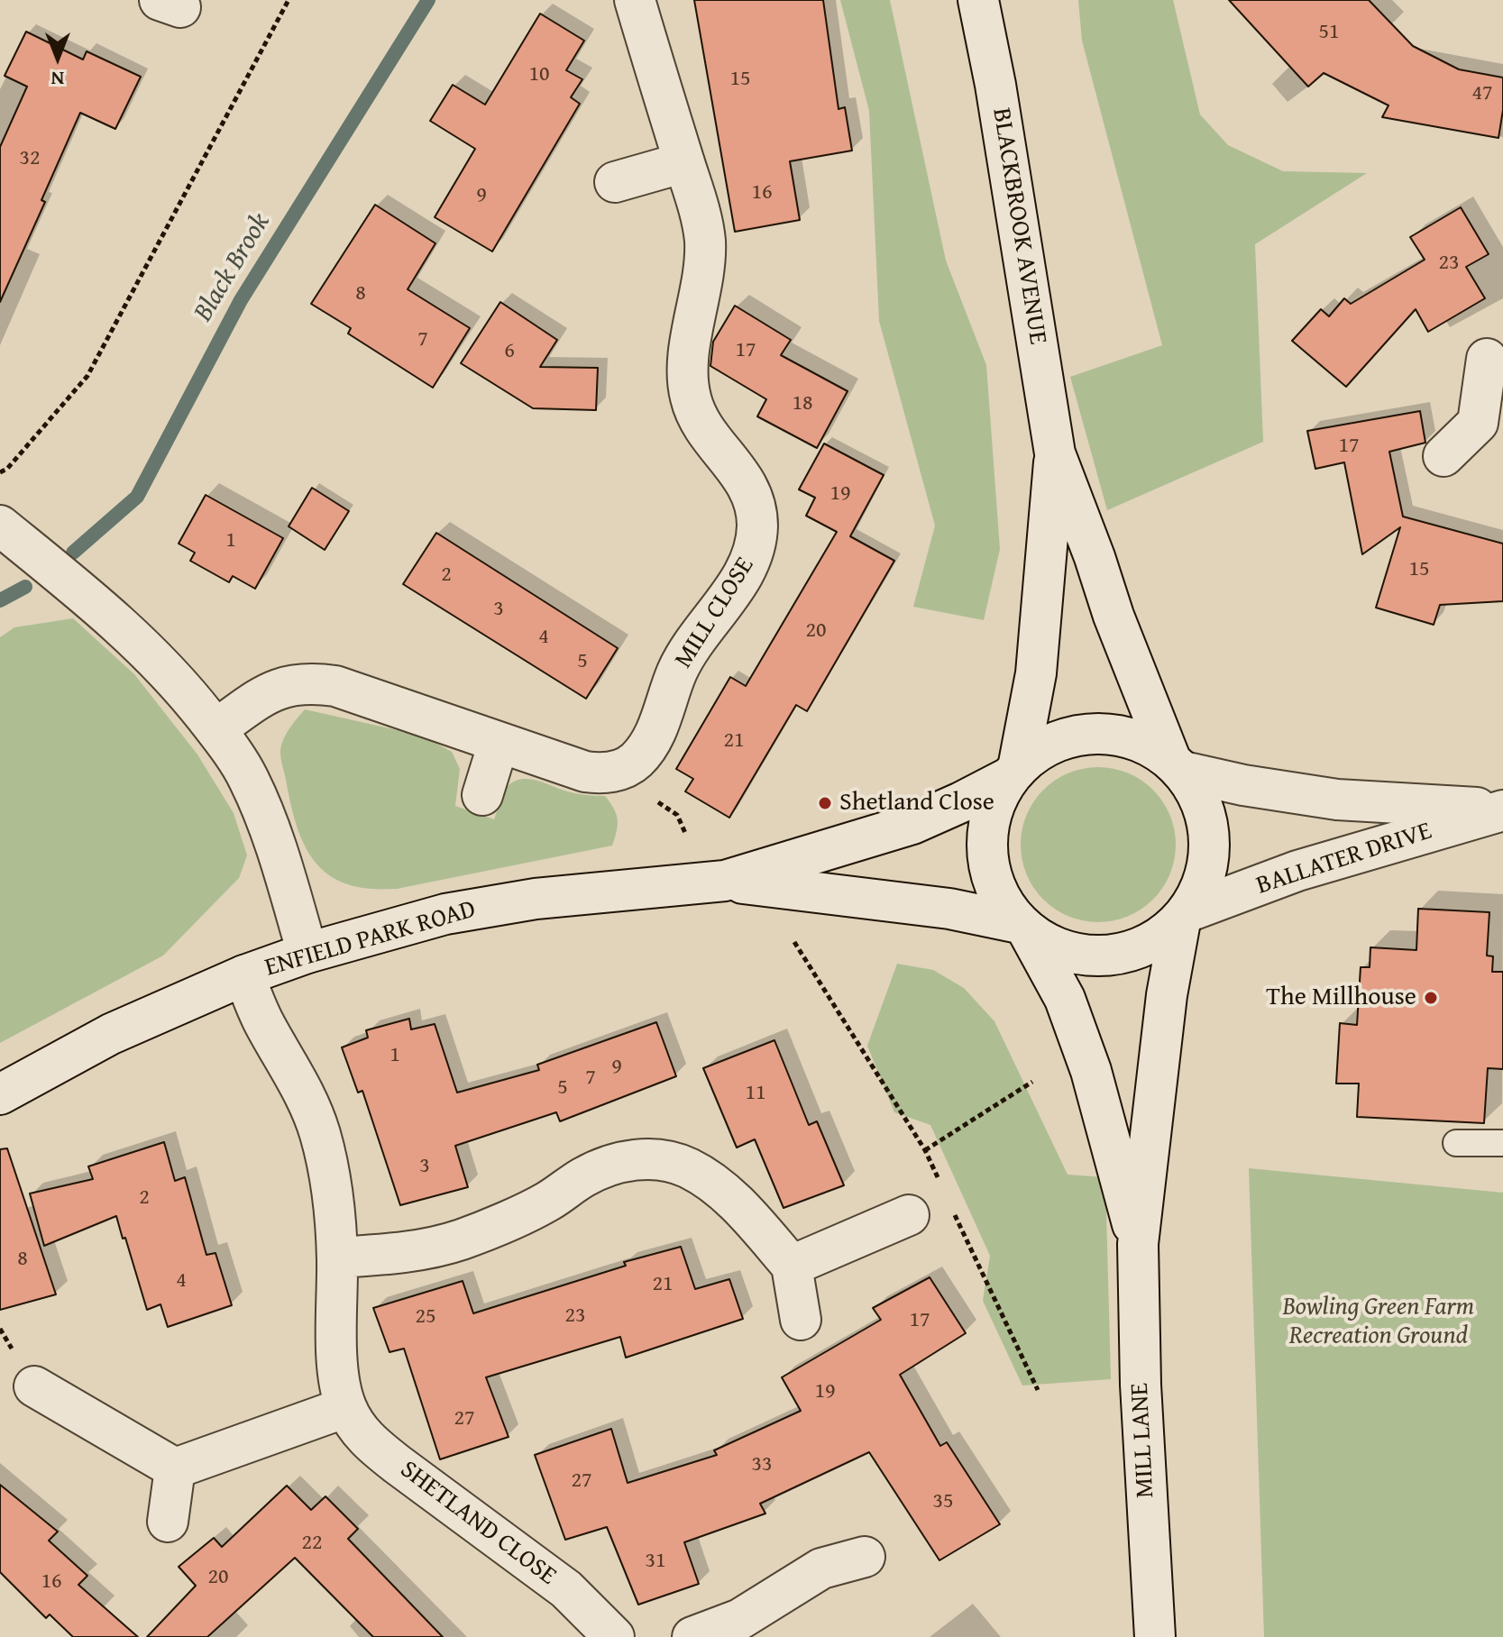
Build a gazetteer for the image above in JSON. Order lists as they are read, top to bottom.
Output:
{
  "streets": {
    "street": [
      "BLACKBROOK AVENUE",
      "MILL CLOSE",
      "BALLATER DRIVE",
      "ENFIELD PARK ROAD",
      "MILL LANE",
      "SHETLAND CLOSE"
    ]
  },
  "crossings": [
    ["BLACKBROOK AVENUE", "BALLATER DRIVE"],
    ["BLACKBROOK AVENUE", "ENFIELD PARK ROAD"],
    ["BLACKBROOK AVENUE", "MILL LANE"],
    ["BALLATER DRIVE", "ENFIELD PARK ROAD"],
    ["BALLATER DRIVE", "MILL LANE"],
    ["ENFIELD PARK ROAD", "MILL LANE"],
    ["ENFIELD PARK ROAD", "SHETLAND CLOSE"]
  ],
  "water": ["Black Brook"],
  "parks": ["Bowling Green Farm Recreation Ground"],
  "places": ["Shetland Close", "The Millhouse"],
  "house_numbers": [
    "51",
    "10",
    "15",
    "47",
    "32",
    "16",
    "9",
    "23",
    "8",
    "7",
    "17",
    "6",
    "18",
    "17",
    "19",
    "1",
    "15",
    "2",
    "3",
    "20",
    "4",
    "5",
    "21",
    "1",
    "9",
    "7",
    "5",
    "11",
    "3",
    "2",
    "8",
    "4",
    "21",
    "23",
    "25",
    "17",
    "19",
    "27",
    "33",
    "27",
    "35",
    "22",
    "31",
    "20",
    "16"
  ],
  "north": "bottom"
}
